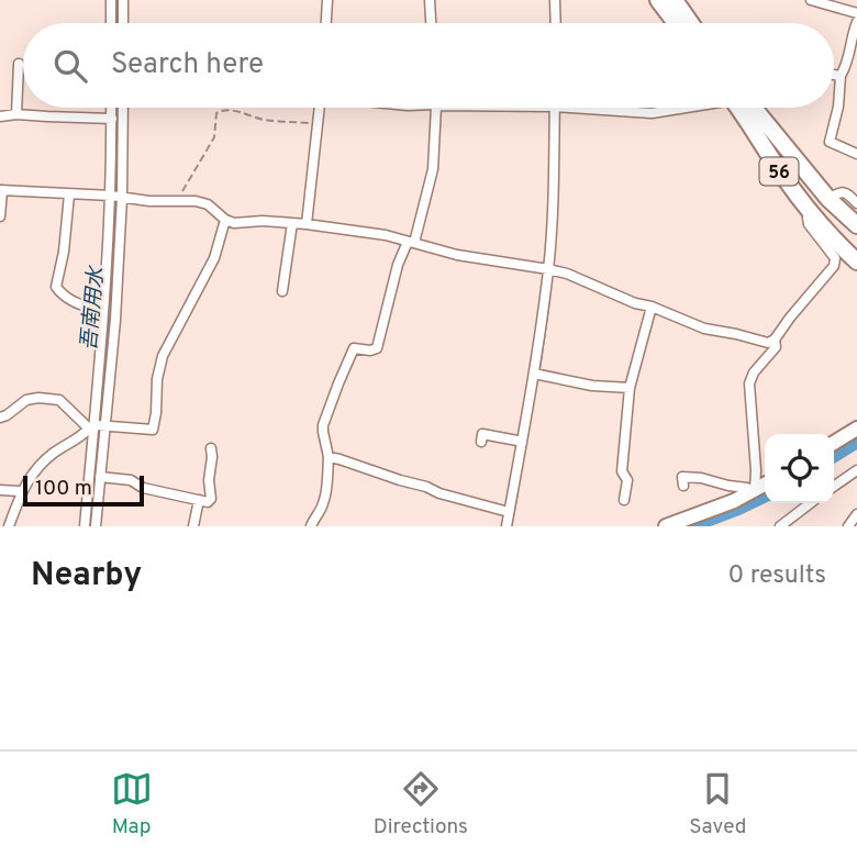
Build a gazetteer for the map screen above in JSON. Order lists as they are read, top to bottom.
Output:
{
  "streets": {
    "highway": ["56"]
  },
  "water": ["吾南用水"],
  "scale_bar": "100 m",
  "page": {
    "search": "Search here",
    "scale": "100 m",
    "heading": ["Nearby", "0 results"],
    "nav": ["Map", "Directions", "Saved"]
  }
}
